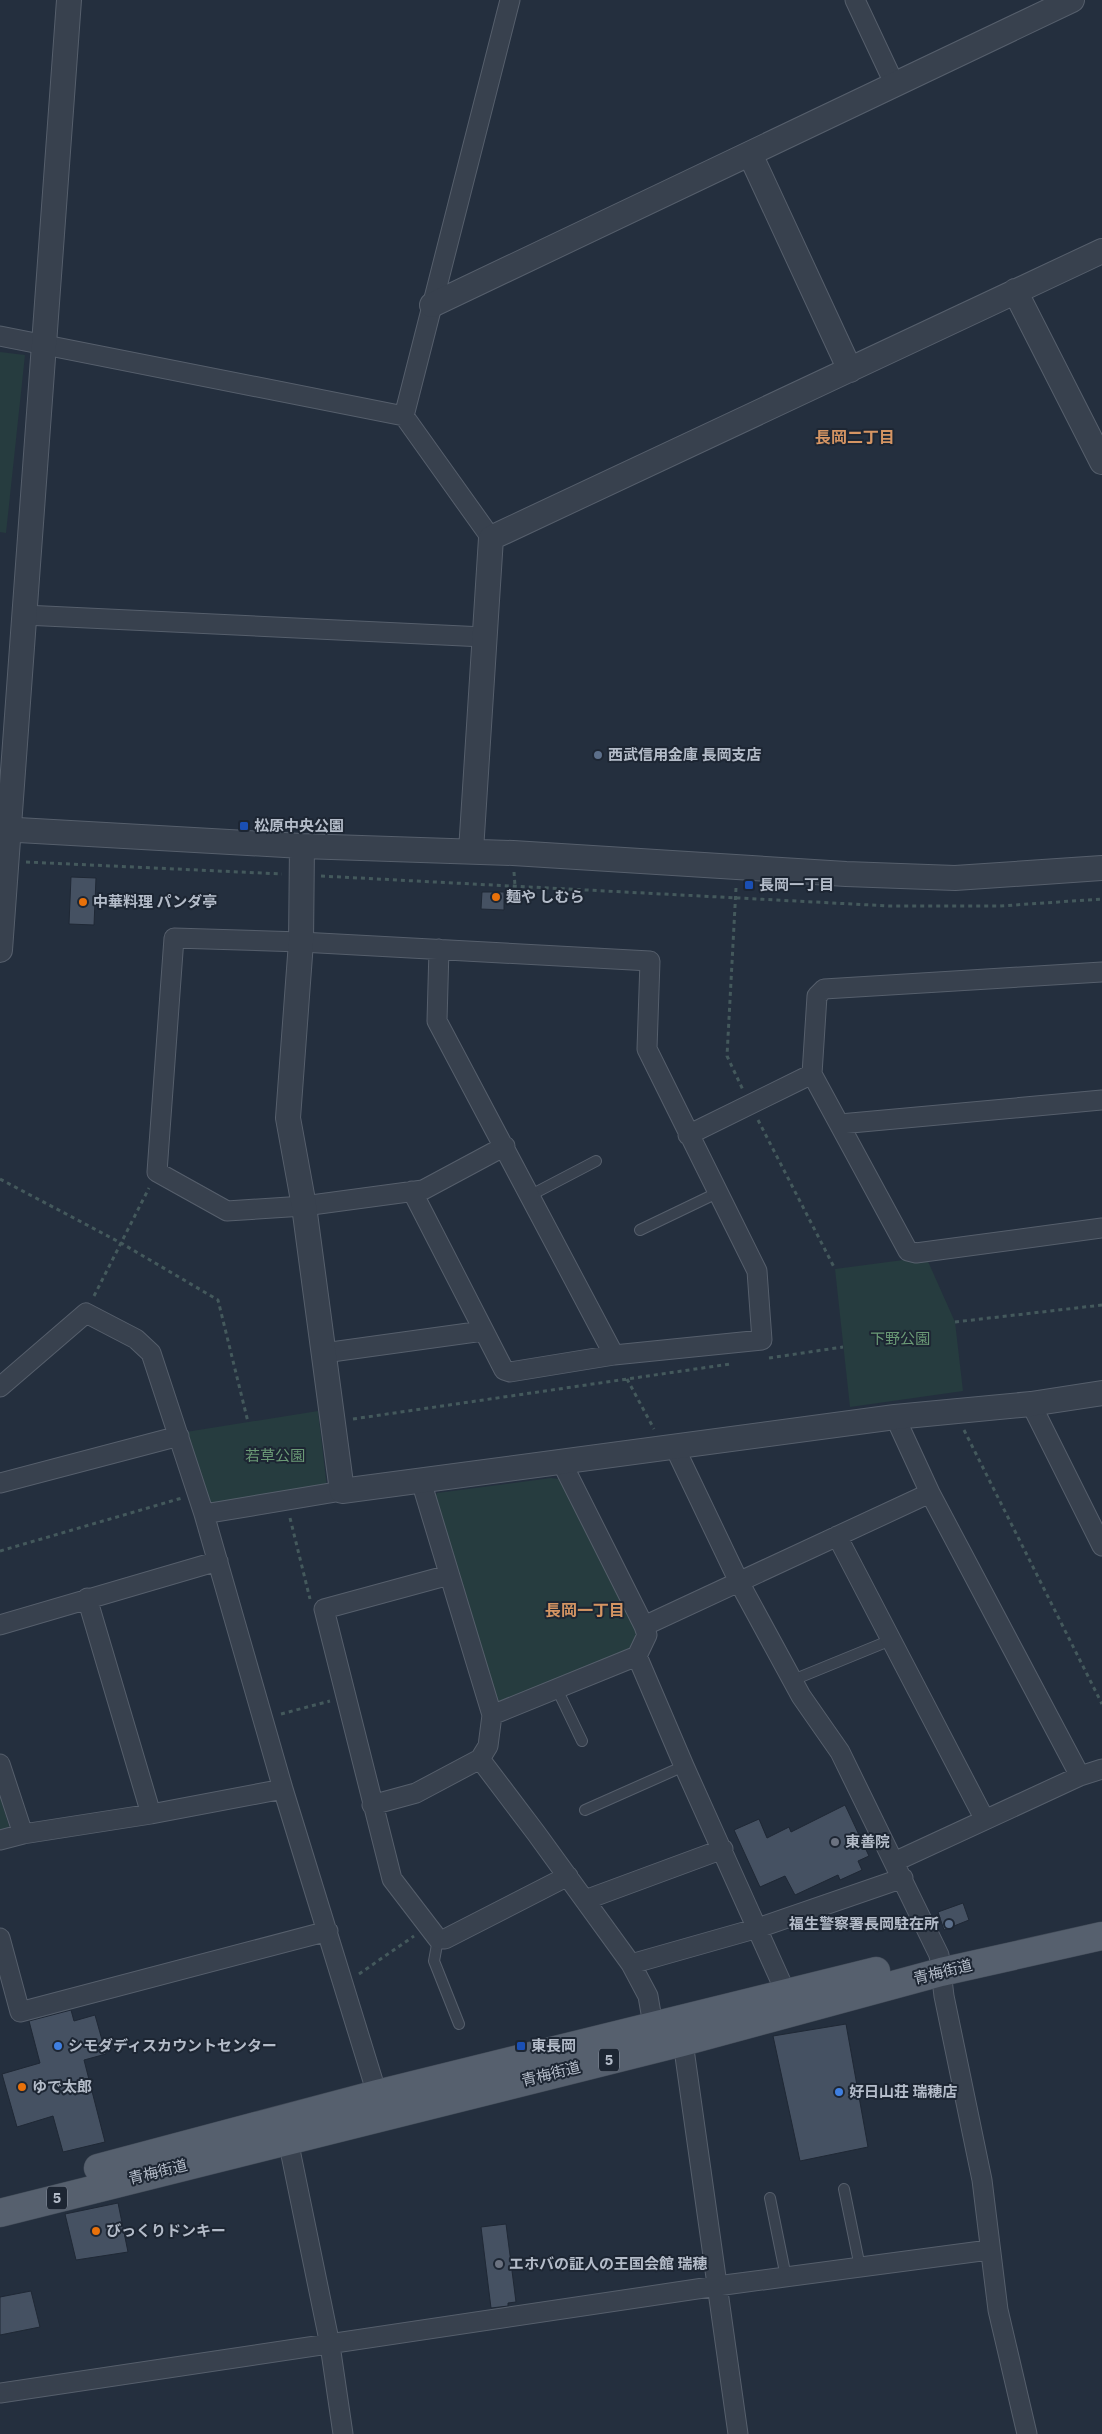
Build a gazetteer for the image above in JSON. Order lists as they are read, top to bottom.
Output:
{
  "streets": {
    "main road": ["青梅街道", "5"]
  },
  "districts": ["長岡二丁目", "長岡一丁目"],
  "parks": ["下野公園", "若草公園"],
  "places": {
    "other": [
      "西武信用金庫 長岡支店",
      "麺や しむら",
      "中華料理 パンダ亭",
      "東善院",
      "福生警察署長岡駐在所",
      "シモダディスカウントセンター",
      "ゆで太郎",
      "好日山荘 瑞穂店",
      "びっくりドンキー",
      "エホバの証人の王国会館 瑞穂"
    ],
    "transit": ["松原中央公園", "長岡一丁目", "東長岡"]
  }
}
